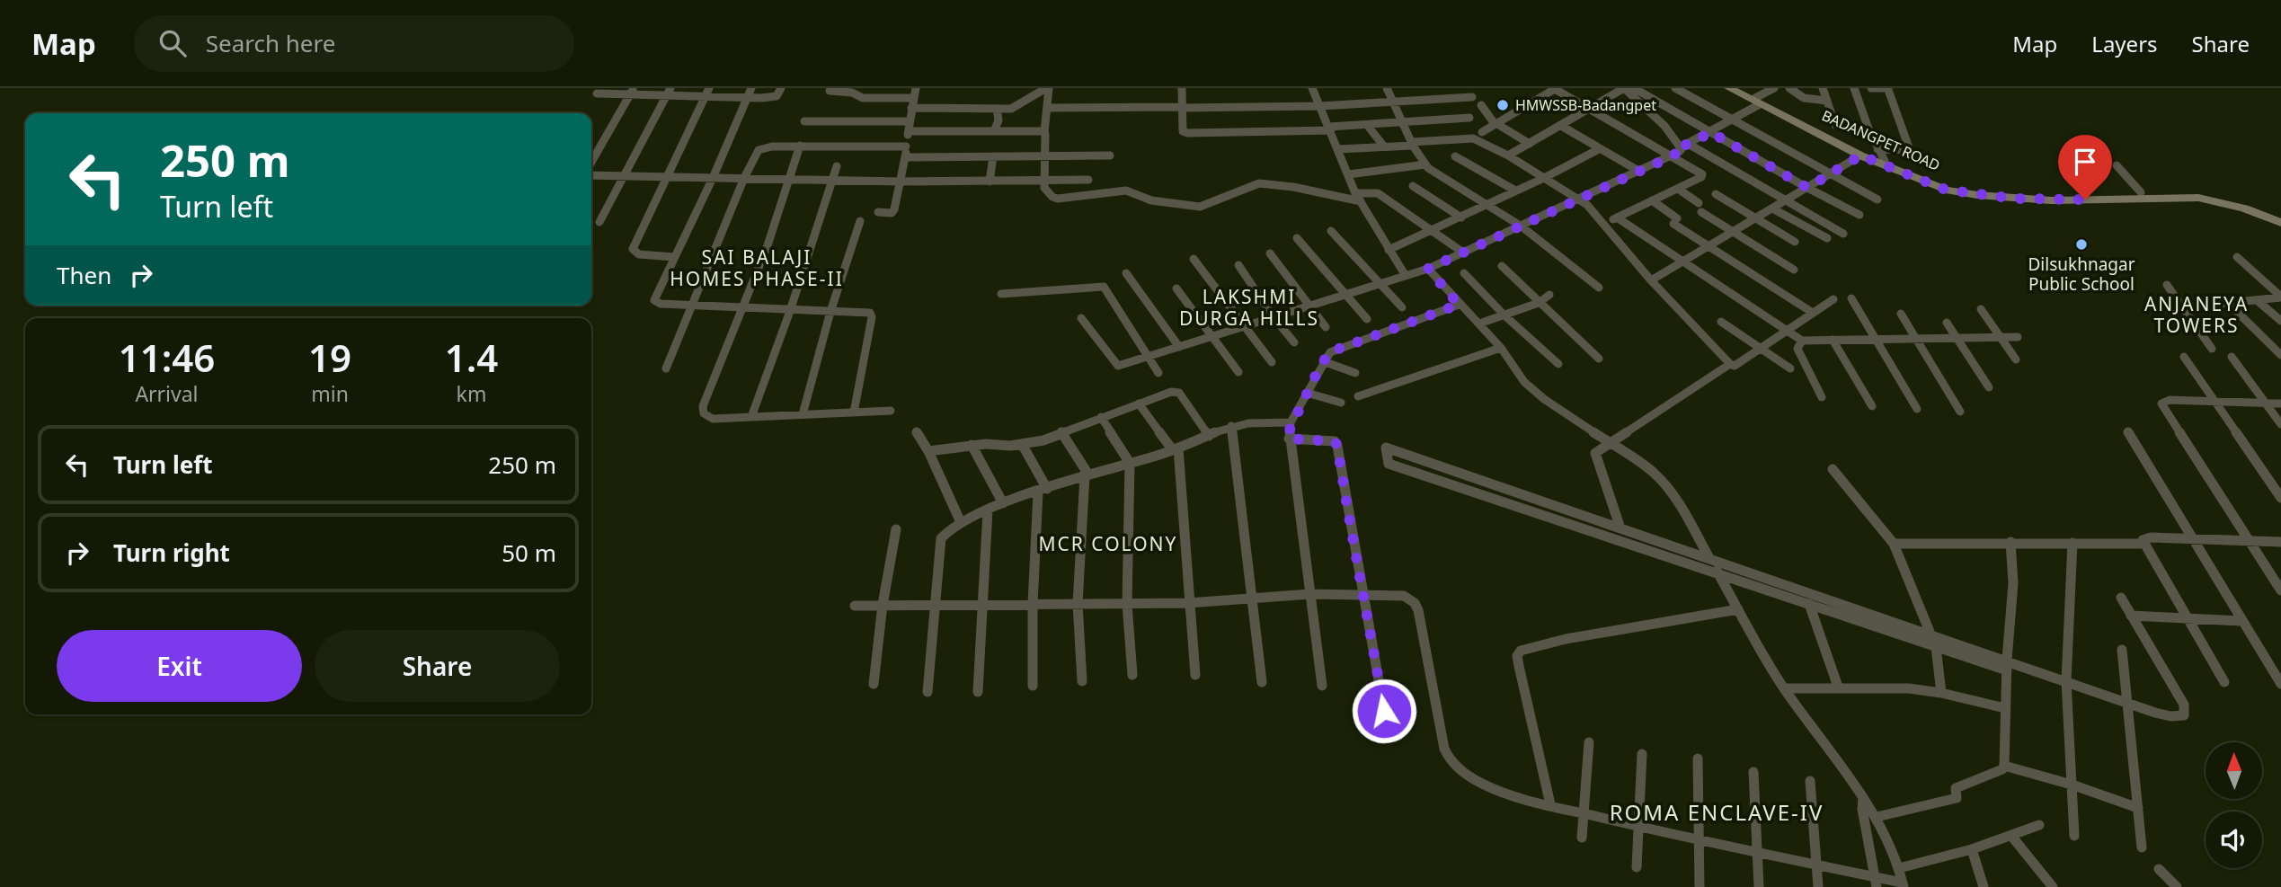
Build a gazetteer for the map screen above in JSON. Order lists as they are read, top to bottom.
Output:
{
  "streets": {
    "main road": ["BADANGPET ROAD"]
  },
  "districts": [
    "SAI BALAJI HOMES PHASE-II",
    "LAKSHMI DURGA HILLS",
    "ANJANEYA TOWERS",
    "MCR COLONY",
    "ROMA ENCLAVE-IV"
  ],
  "places": ["HMWSSB-Badangpet", "Dilsukhnagar Public School"],
  "north": "top",
  "page": {
    "header": "Map",
    "search": "Search here",
    "nav": ["Map", "Layers", "Share"],
    "turn": ["250 m", "Turn left"],
    "then": "Then",
    "eta": [
      "11:46",
      "Arrival",
      "19",
      "min",
      "1.4",
      "km"
    ],
    "list": [
      {
        "name": "Turn left",
        "value": "250 m"
      },
      {
        "name": "Turn right",
        "value": "50 m"
      }
    ],
    "buttons": ["Exit", "Share"]
  }
}
